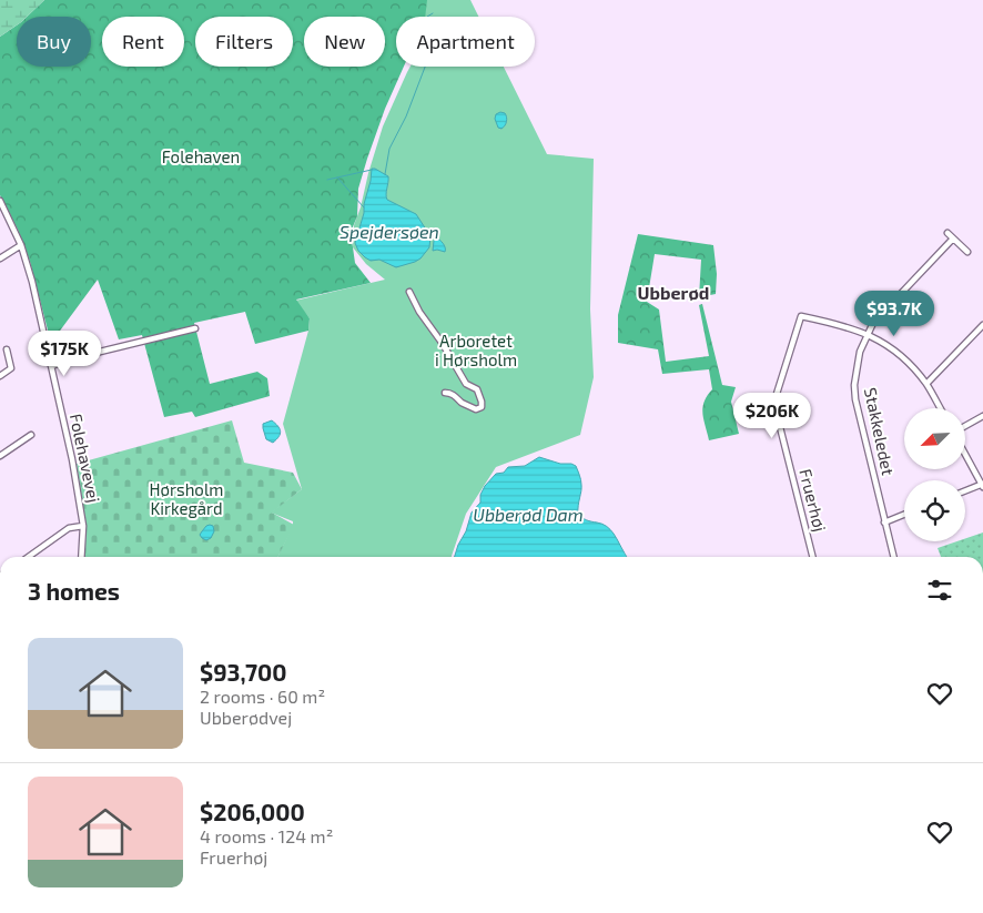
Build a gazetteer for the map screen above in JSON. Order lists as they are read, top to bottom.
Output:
{
  "streets": {
    "street": ["Stakkeledet", "Folehavevej", "Fruerhøj"]
  },
  "crossings": [
    ["Stakkeledet", "Fruerhøj"]
  ],
  "districts": ["Ubberød"],
  "water": ["Spejdersøen", "Ubberød Dam"],
  "parks": ["Folehaven", "Arboretet i Hørsholm", "Hørsholm Kirkegård"],
  "north": "bottom left",
  "page": {
    "chip": [
      "Buy",
      "Rent",
      "Filters",
      "New",
      "Apartment"
    ],
    "price": ["$93.7K", "$175K", "$206K"],
    "heading": "3 homes",
    "list": [
      {
        "name": "$93,700",
        "note": "2 rooms · 60 m² · Ubberødvej"
      },
      {
        "name": "$206,000",
        "note": "4 rooms · 124 m² · Fruerhøj"
      }
    ]
  }
}
